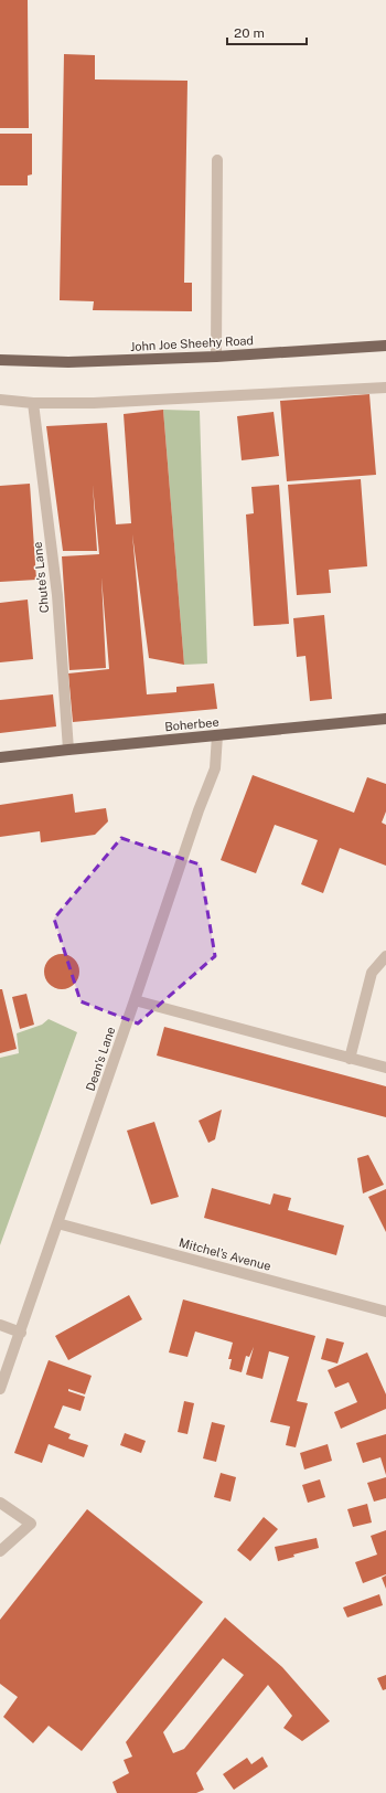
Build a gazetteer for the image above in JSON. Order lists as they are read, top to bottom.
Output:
{
  "streets": {
    "main road": ["John Joe Sheehy Road", "Boherbee"],
    "street": ["Chute's Lane", "Dean's Lane", "Mitchel's Avenue"]
  },
  "crossings": [
    ["Chute's Lane", "Boherbee"],
    ["Boherbee", "Dean's Lane"],
    ["Dean's Lane", "Mitchel's Avenue"]
  ],
  "scale_bar": "20 m"
}
